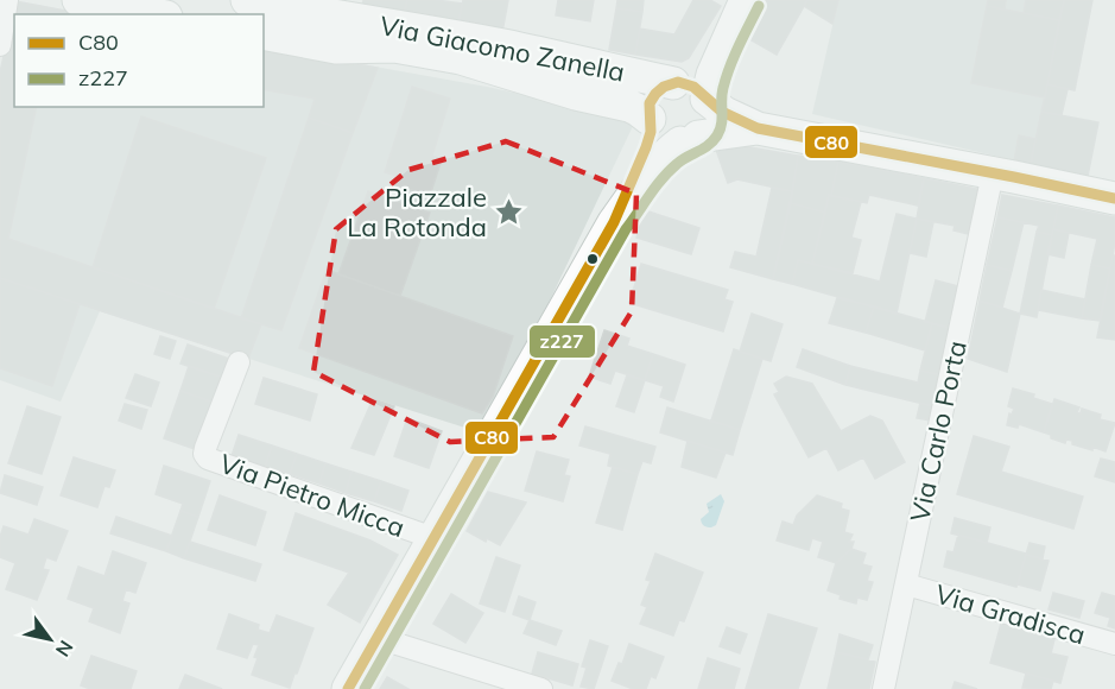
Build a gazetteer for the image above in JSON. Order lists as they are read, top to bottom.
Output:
{
  "streets": {
    "street": [
      "Via Giacomo Zanella",
      "Via Carlo Porta",
      "Via Pietro Micca",
      "Via Gradisca"
    ]
  },
  "crossings": [
    ["Via Carlo Porta", "Via Gradisca"]
  ],
  "places": {
    "place": ["Piazzale La Rotonda"]
  },
  "lines": ["transit line z227", "transit line C80"],
  "legend": ["C80", "z227"],
  "north": "bottom right"
}
